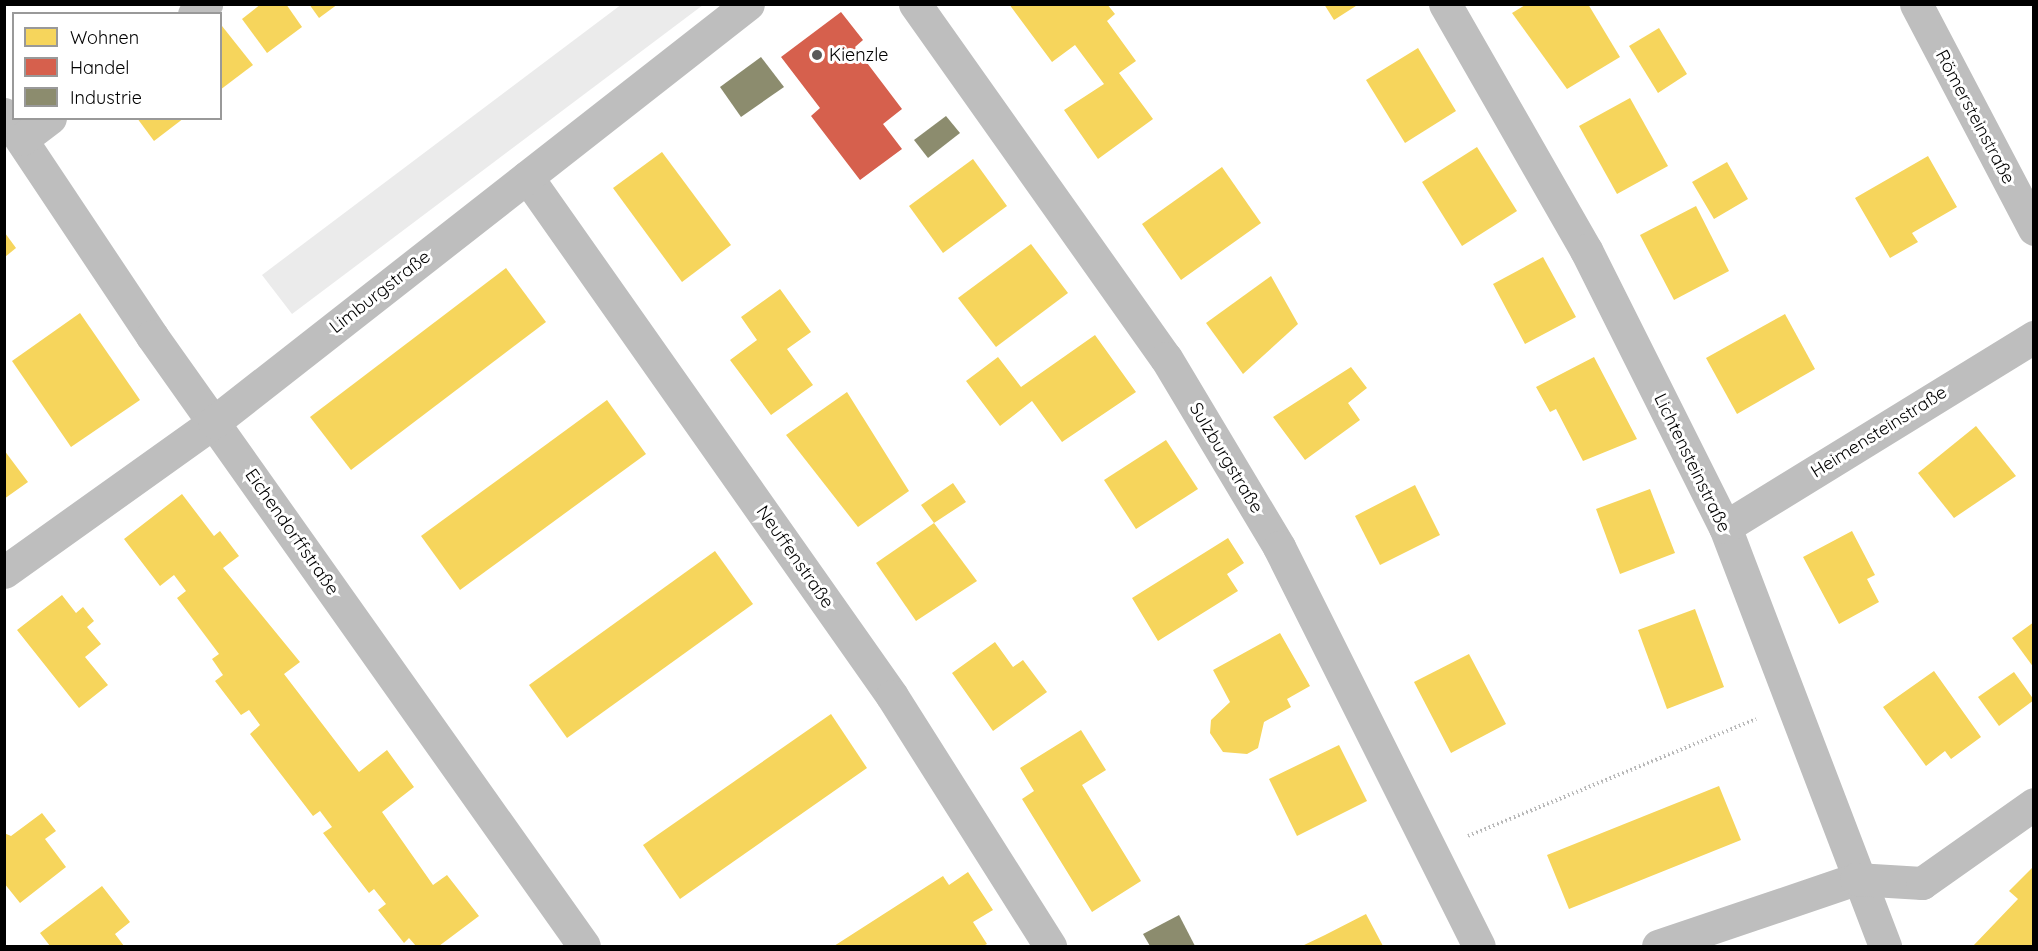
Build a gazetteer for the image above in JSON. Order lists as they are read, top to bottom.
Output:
{
  "streets": {
    "street": [
      "Römersteinstraße",
      "Limburgstraße",
      "Heimensteinstraße",
      "Sulzburgstraße",
      "Lichtensteinstraße",
      "Eichendorffstraße",
      "Neuffenstraße"
    ]
  },
  "crossings": [
    ["Limburgstraße", "Eichendorffstraße"],
    ["Limburgstraße", "Neuffenstraße"],
    ["Heimensteinstraße", "Lichtensteinstraße"]
  ],
  "places": ["Kienzle"],
  "legend": ["Wohnen", "Handel", "Industrie"]
}
